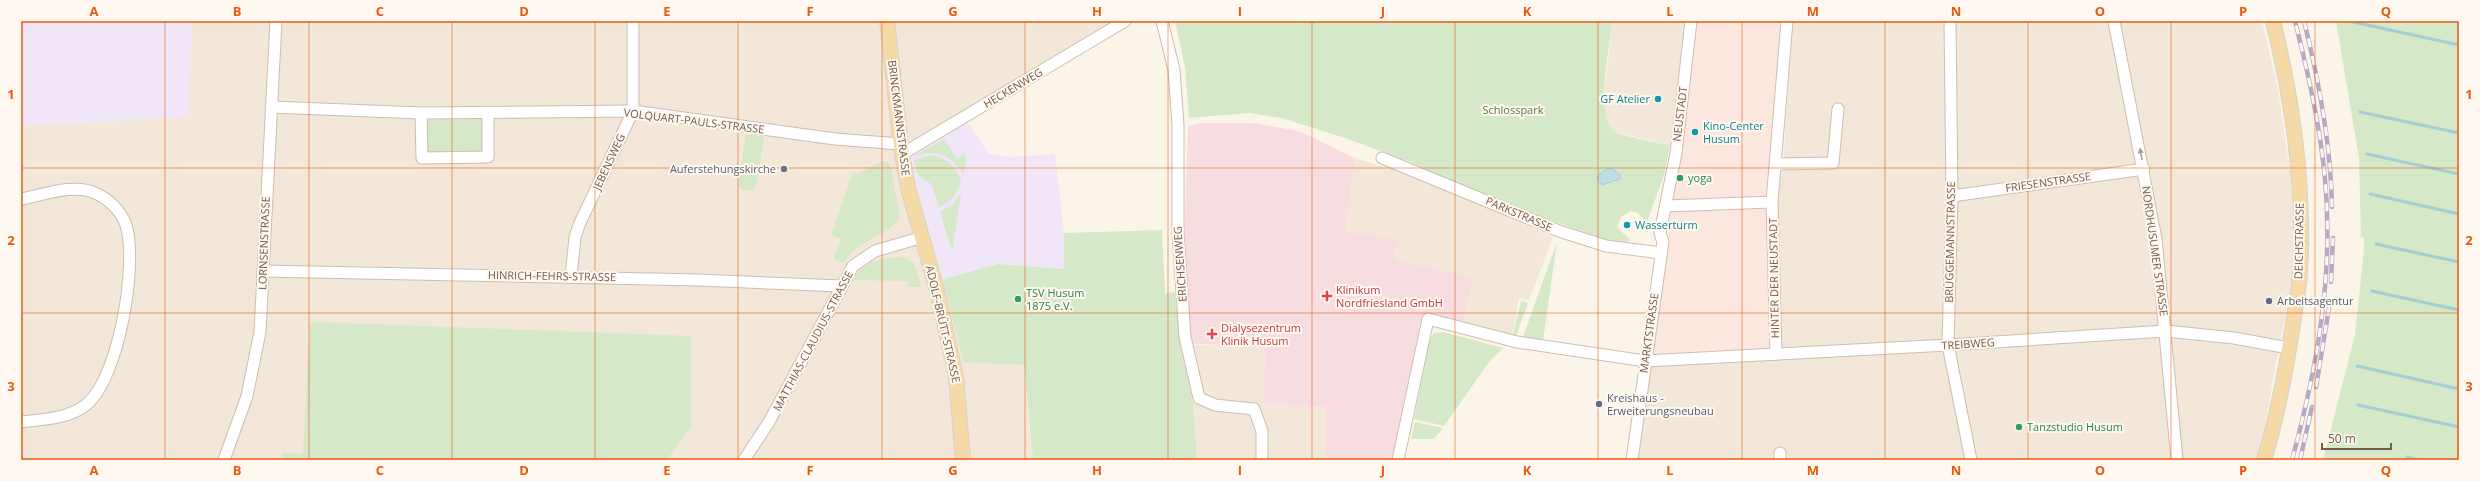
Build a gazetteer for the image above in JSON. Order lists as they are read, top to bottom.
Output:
{
  "streets": {
    "main road": ["BRINCKMANNSTRASSE", "DEICHSTRASSE", "ADOLF-BRÜTT-STRASSE"],
    "street": [
      "HECKENWEG",
      "NEUSTADT",
      "VOLQUART-PAULS-STRASSE",
      "JEBENSWEG",
      "FRIESENSTRASSE",
      "PARKSTRASSE",
      "BRÜGGEMANNSTRASSE",
      "LORNSENSTRASSE",
      "NORDHUSUMER STRASSE",
      "ERICHSENWEG",
      "HINRICH-FEHRS-STRASSE",
      "HINTER DER NEUSTADT",
      "MARKTSTRASSE",
      "MATTHIAS-CLAUDIUS-STRASSE",
      "TREIBWEG"
    ]
  },
  "crossings": [
    ["HECKENWEG", "BRINCKMANNSTRASSE"],
    ["HECKENWEG", "VOLQUART-PAULS-STRASSE"],
    ["NEUSTADT", "HINTER DER NEUSTADT"],
    ["NEUSTADT", "MARKTSTRASSE"],
    ["BRINCKMANNSTRASSE", "VOLQUART-PAULS-STRASSE"],
    ["BRINCKMANNSTRASSE", "ADOLF-BRÜTT-STRASSE"],
    ["BRINCKMANNSTRASSE", "MATTHIAS-CLAUDIUS-STRASSE"],
    ["VOLQUART-PAULS-STRASSE", "JEBENSWEG"],
    ["VOLQUART-PAULS-STRASSE", "LORNSENSTRASSE"],
    ["JEBENSWEG", "HINRICH-FEHRS-STRASSE"],
    ["FRIESENSTRASSE", "BRÜGGEMANNSTRASSE"],
    ["FRIESENSTRASSE", "NORDHUSUMER STRASSE"],
    ["PARKSTRASSE", "MARKTSTRASSE"],
    ["DEICHSTRASSE", "TREIBWEG"],
    ["BRÜGGEMANNSTRASSE", "TREIBWEG"],
    ["LORNSENSTRASSE", "HINRICH-FEHRS-STRASSE"],
    ["NORDHUSUMER STRASSE", "TREIBWEG"],
    ["HINRICH-FEHRS-STRASSE", "MATTHIAS-CLAUDIUS-STRASSE"],
    ["HINTER DER NEUSTADT", "MARKTSTRASSE"],
    ["HINTER DER NEUSTADT", "TREIBWEG"],
    ["ADOLF-BRÜTT-STRASSE", "MATTHIAS-CLAUDIUS-STRASSE"],
    ["MARKTSTRASSE", "TREIBWEG"]
  ],
  "parks": ["Schlosspark"],
  "places": {
    "other": [
      "GF Atelier",
      "Kino-Center Husum",
      "Auferstehungskirche",
      "yoga",
      "Wasserturm",
      "TSV Husum 1875 e.V.",
      "Arbeitsagentur",
      "Kreishaus - Erweiterungsneubau",
      "Tanzstudio Husum"
    ],
    "health": ["Klinikum Nordfriesland GmbH", "Dialysezentrum Klinik Husum"]
  },
  "scale_bar": "50 m",
  "grid": {
    "columns": [
      "A",
      "B",
      "C",
      "D",
      "E",
      "F",
      "G",
      "H",
      "I",
      "J",
      "K",
      "L",
      "M",
      "N",
      "O",
      "P",
      "Q"
    ],
    "rows": ["1", "2", "3"]
  }
}
